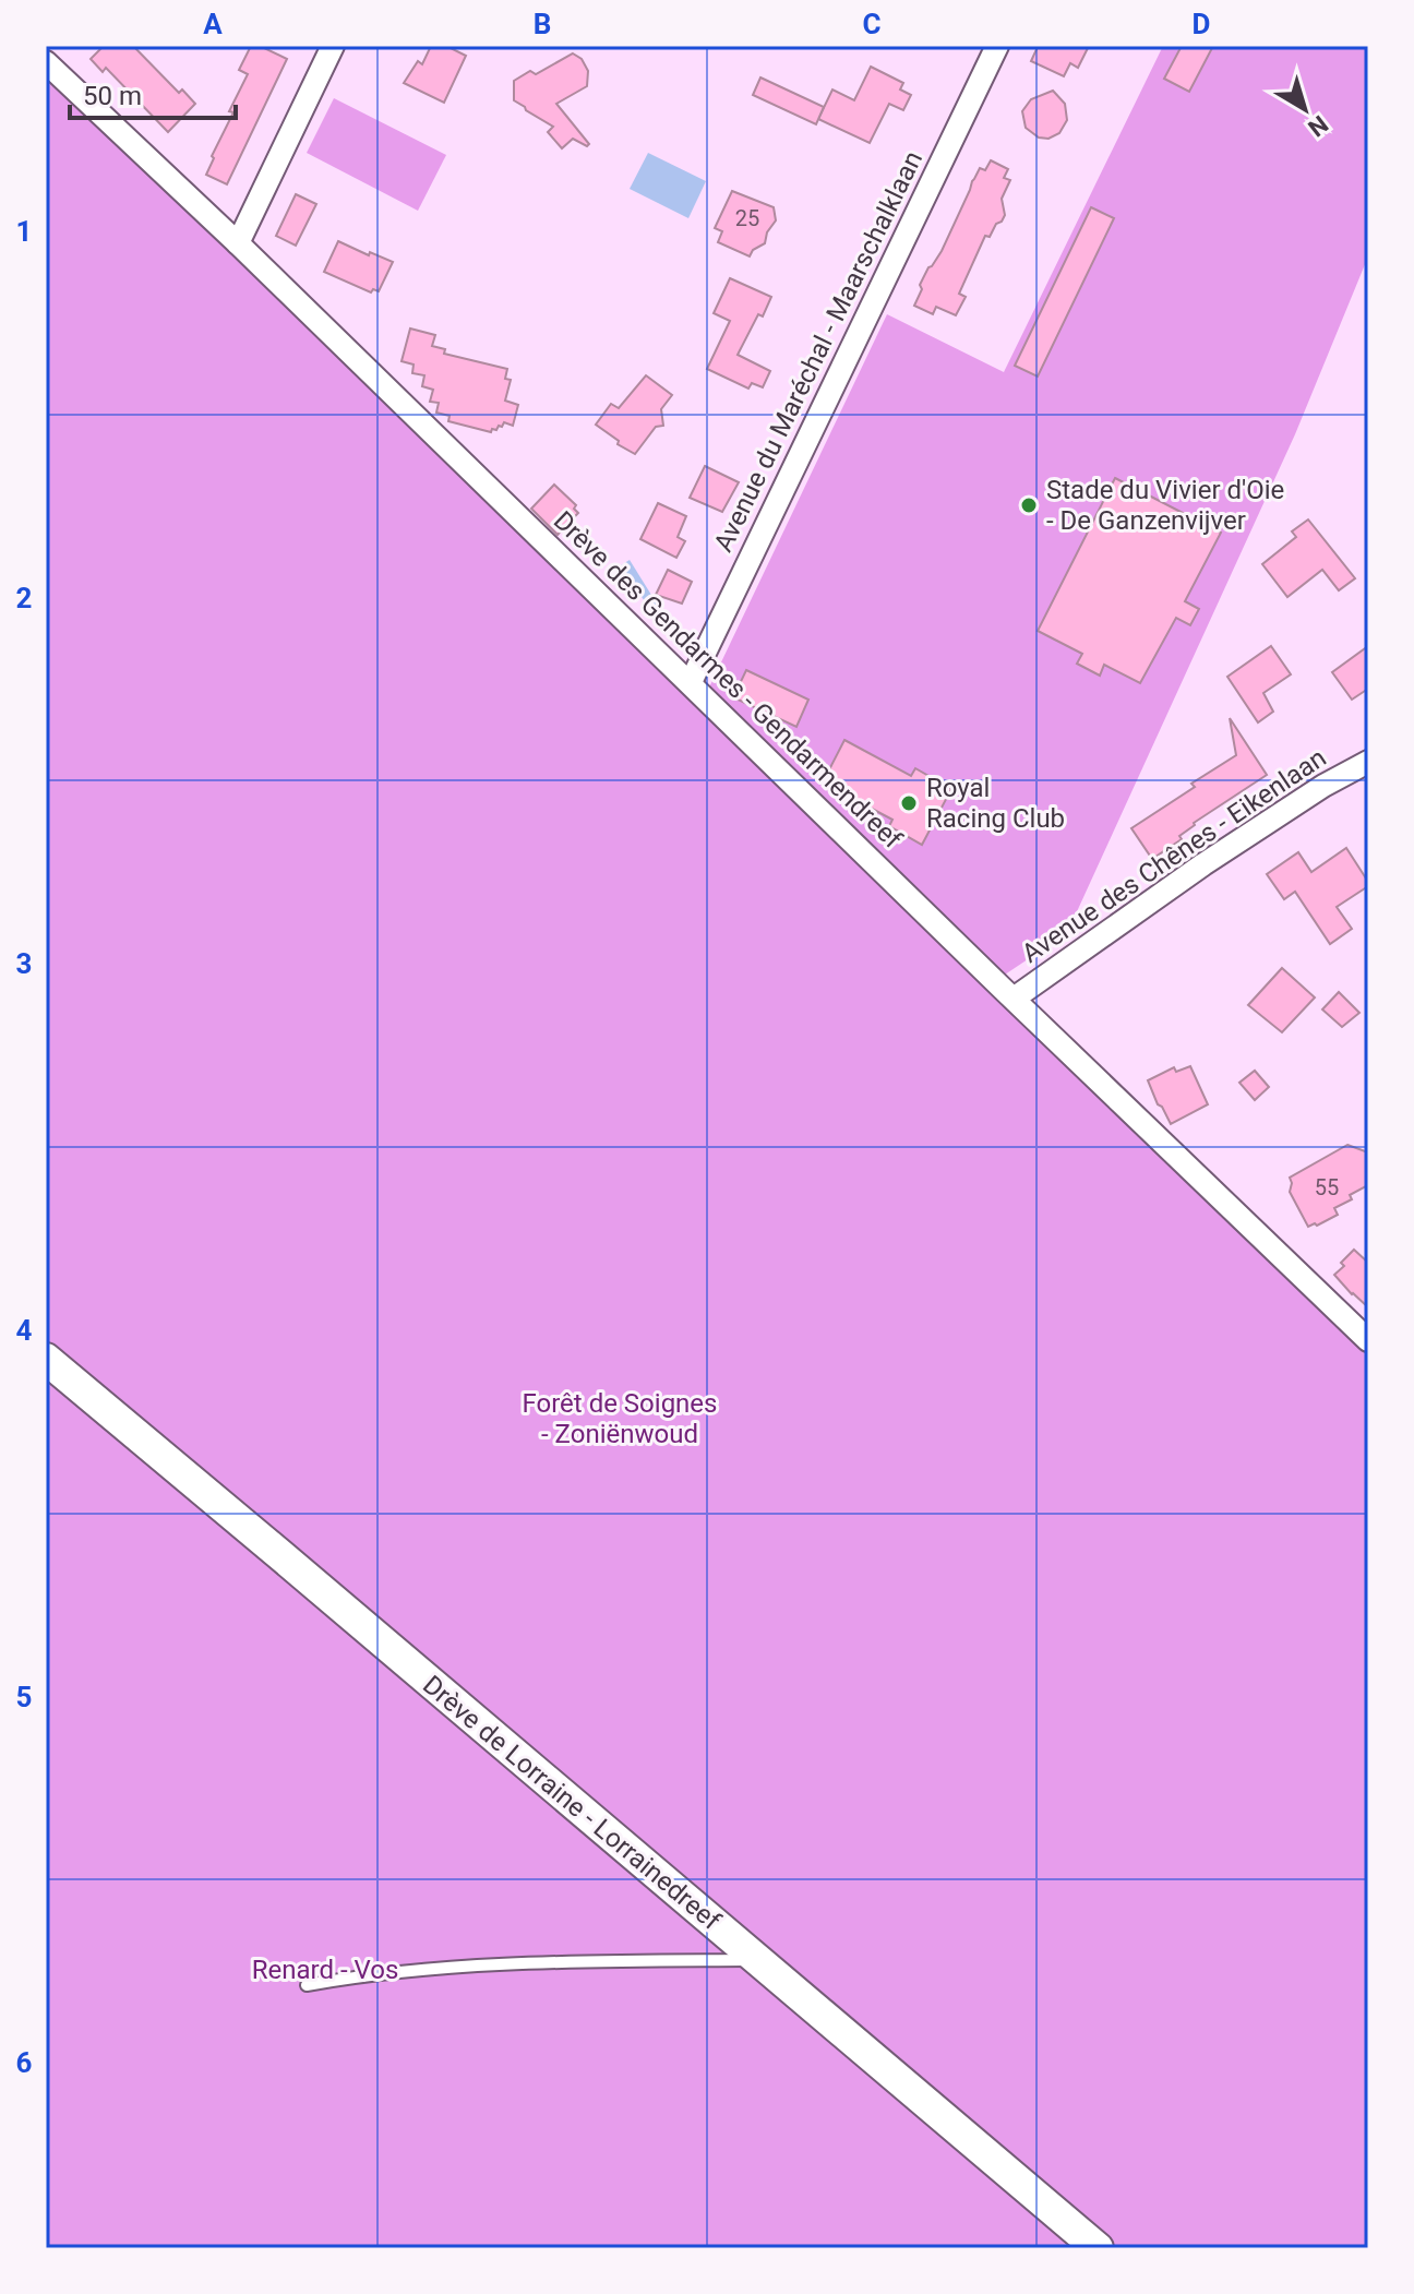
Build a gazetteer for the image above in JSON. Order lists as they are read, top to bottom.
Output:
{
  "streets": {
    "main road": ["Drève de Lorraine - Lorrainedreef"],
    "street": ["Avenue du Maréchal - Maarschalklaan", "Drève des Gendarmes - Gendarmendreef", "Avenue des Chênes - Eikenlaan"]
  },
  "crossings": [
    ["Avenue du Maréchal - Maarschalklaan", "Drève des Gendarmes - Gendarmendreef"],
    ["Drève des Gendarmes - Gendarmendreef", "Avenue des Chênes - Eikenlaan"]
  ],
  "parks": ["Forêt de Soignes - Zoniënwoud", "Renard - Vos"],
  "places": ["Stade du Vivier d'Oie - De Ganzenvijver", "Royal Racing Club"],
  "house_numbers": ["25", "55"],
  "scale_bar": "50 m",
  "north": "bottom right",
  "grid": {
    "columns": [
      "A",
      "B",
      "C",
      "D"
    ],
    "rows": [
      "1",
      "2",
      "3",
      "4",
      "5",
      "6"
    ]
  }
}
